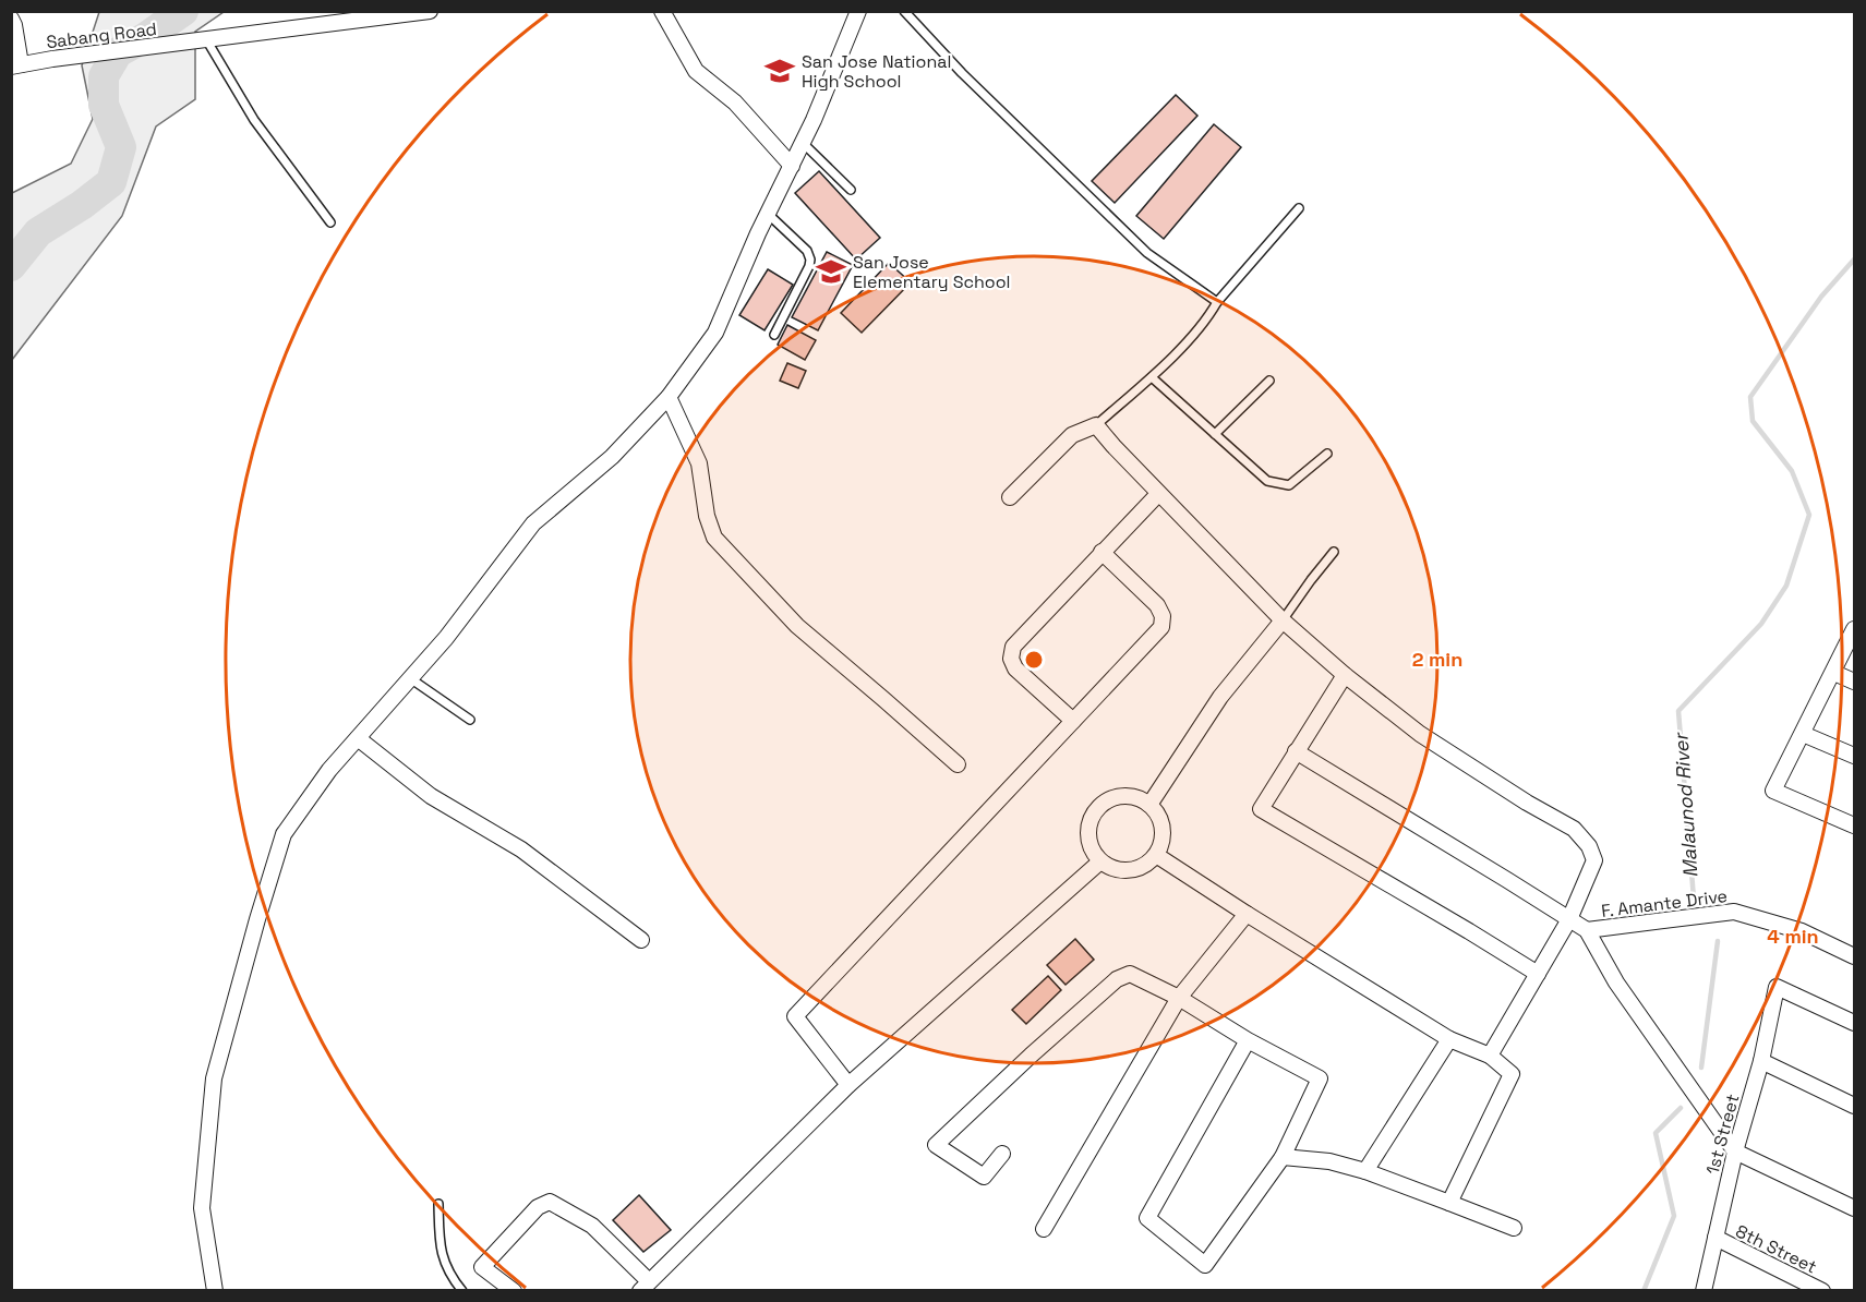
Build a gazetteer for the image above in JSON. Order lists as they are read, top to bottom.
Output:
{
  "streets": {
    "street": [
      "Sabang Road",
      "F. Amante Drive",
      "1st Street",
      "8th Street"
    ]
  },
  "crossings": [
    ["1st Street", "8th Street"]
  ],
  "water": ["Malaunod River"],
  "places": {
    "school or university": ["San Jose National High School", "San Jose Elementary School"]
  },
  "rings": ["2 min", "4 min"]
}
